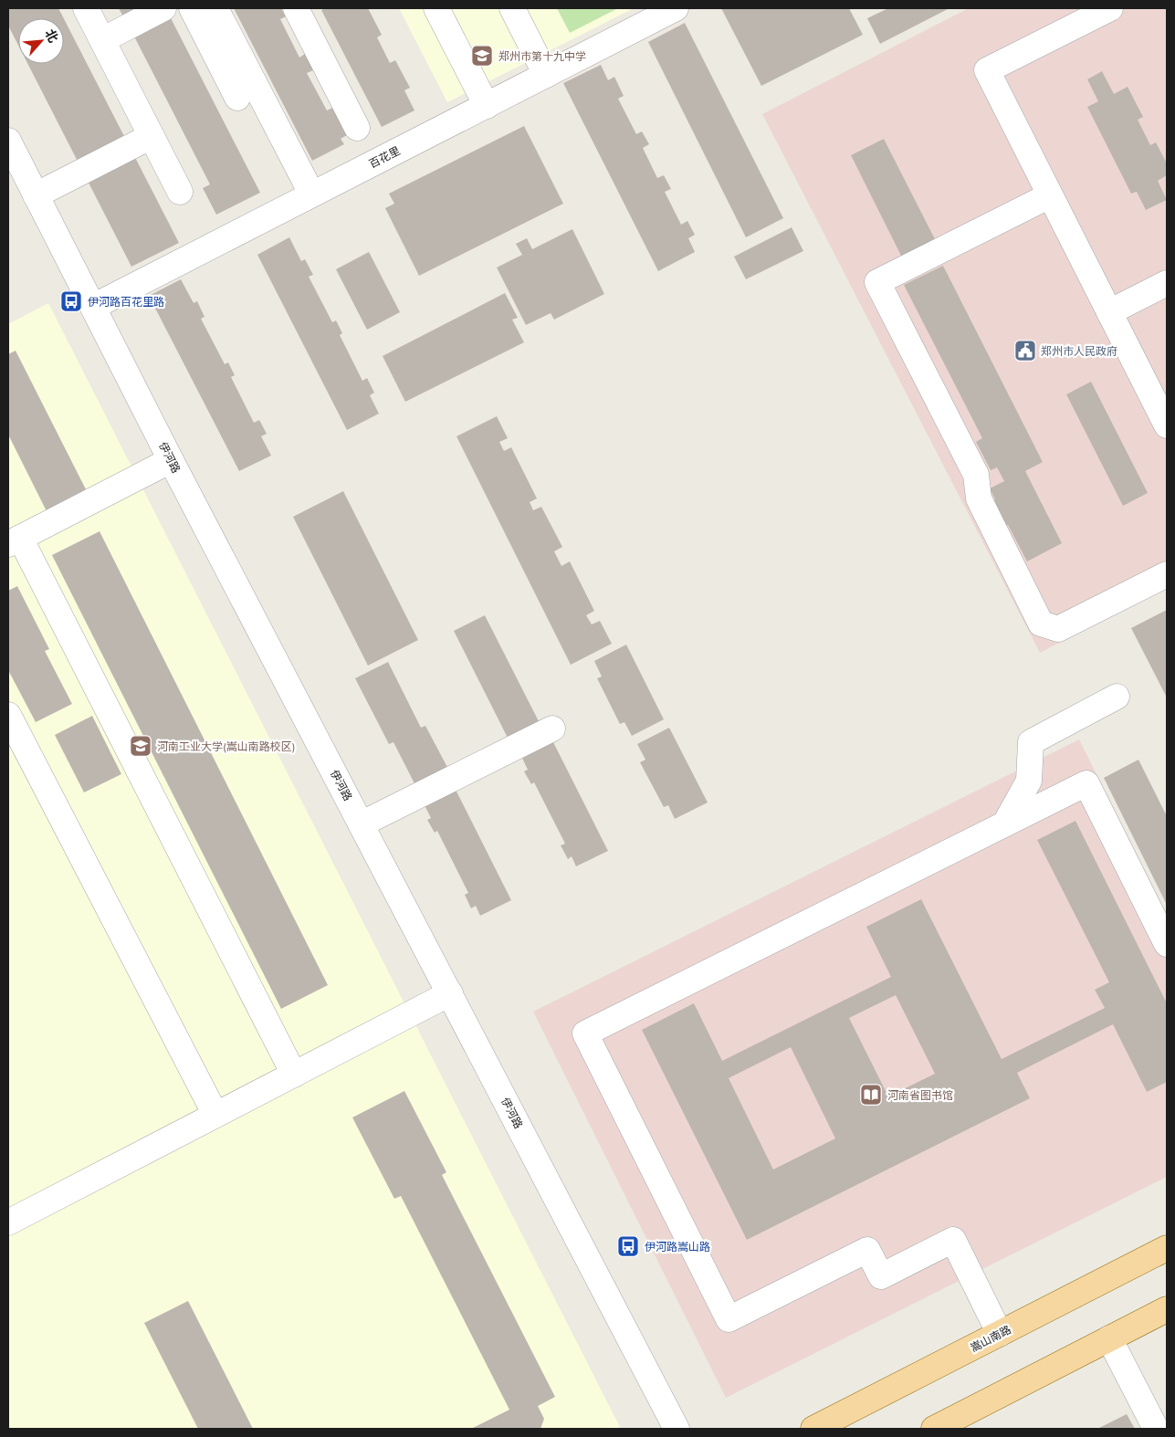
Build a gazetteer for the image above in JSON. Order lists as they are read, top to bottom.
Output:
{
  "streets": {
    "main road": ["嵩山南路"],
    "street": ["百花里", "伊河路"]
  },
  "crossings": [
    ["百花里", "伊河路"]
  ],
  "places": {
    "school or university": ["郑州市第十九中学", "河南工业大学(嵩山南路校区)"],
    "bus stop": ["伊河路百花里路", "伊河路嵩山路"],
    "public building": ["郑州市人民政府"],
    "library": ["河南省图书馆"]
  },
  "north": "top right"
}
